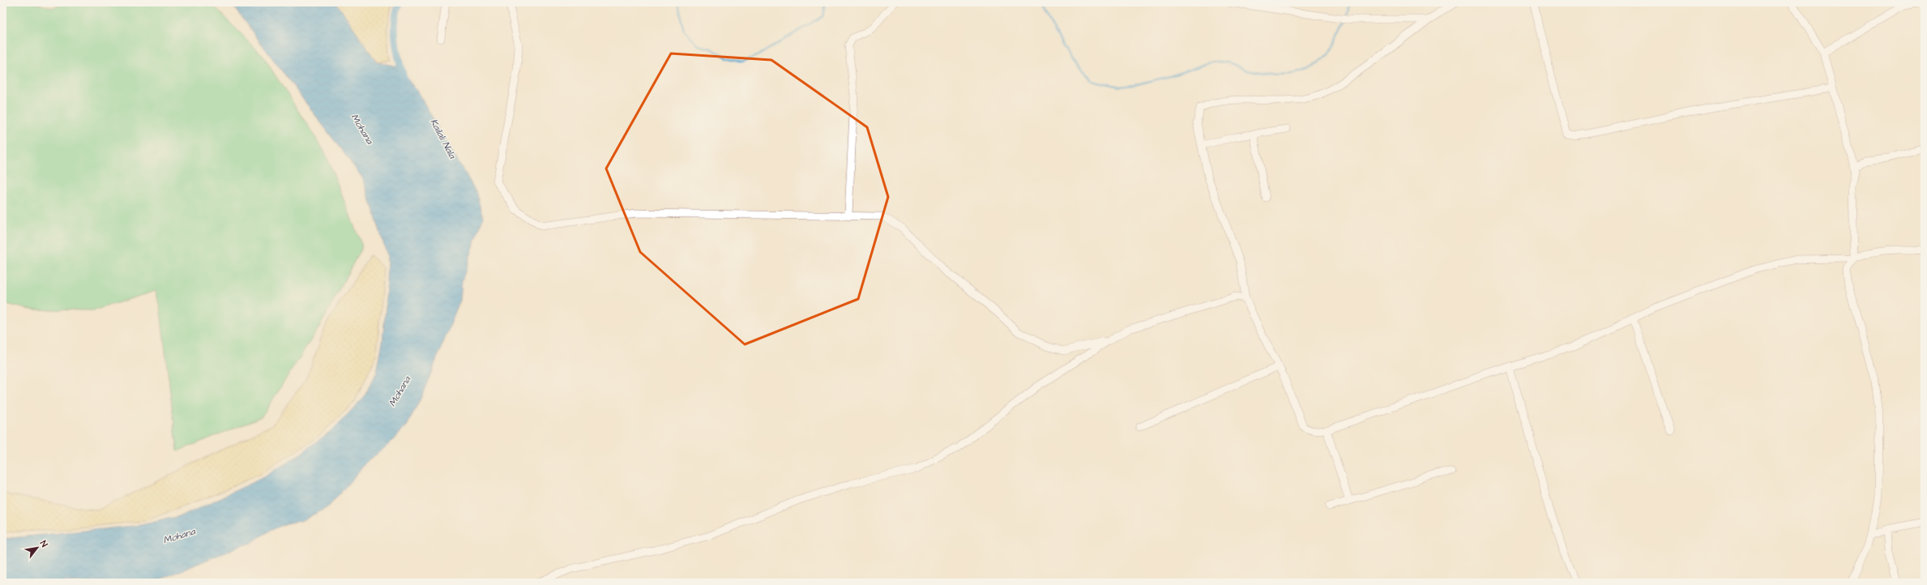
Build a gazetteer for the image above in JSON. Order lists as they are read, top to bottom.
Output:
{
  "water": ["Mohana", "Kailali Nala"],
  "north": "top right"
}
